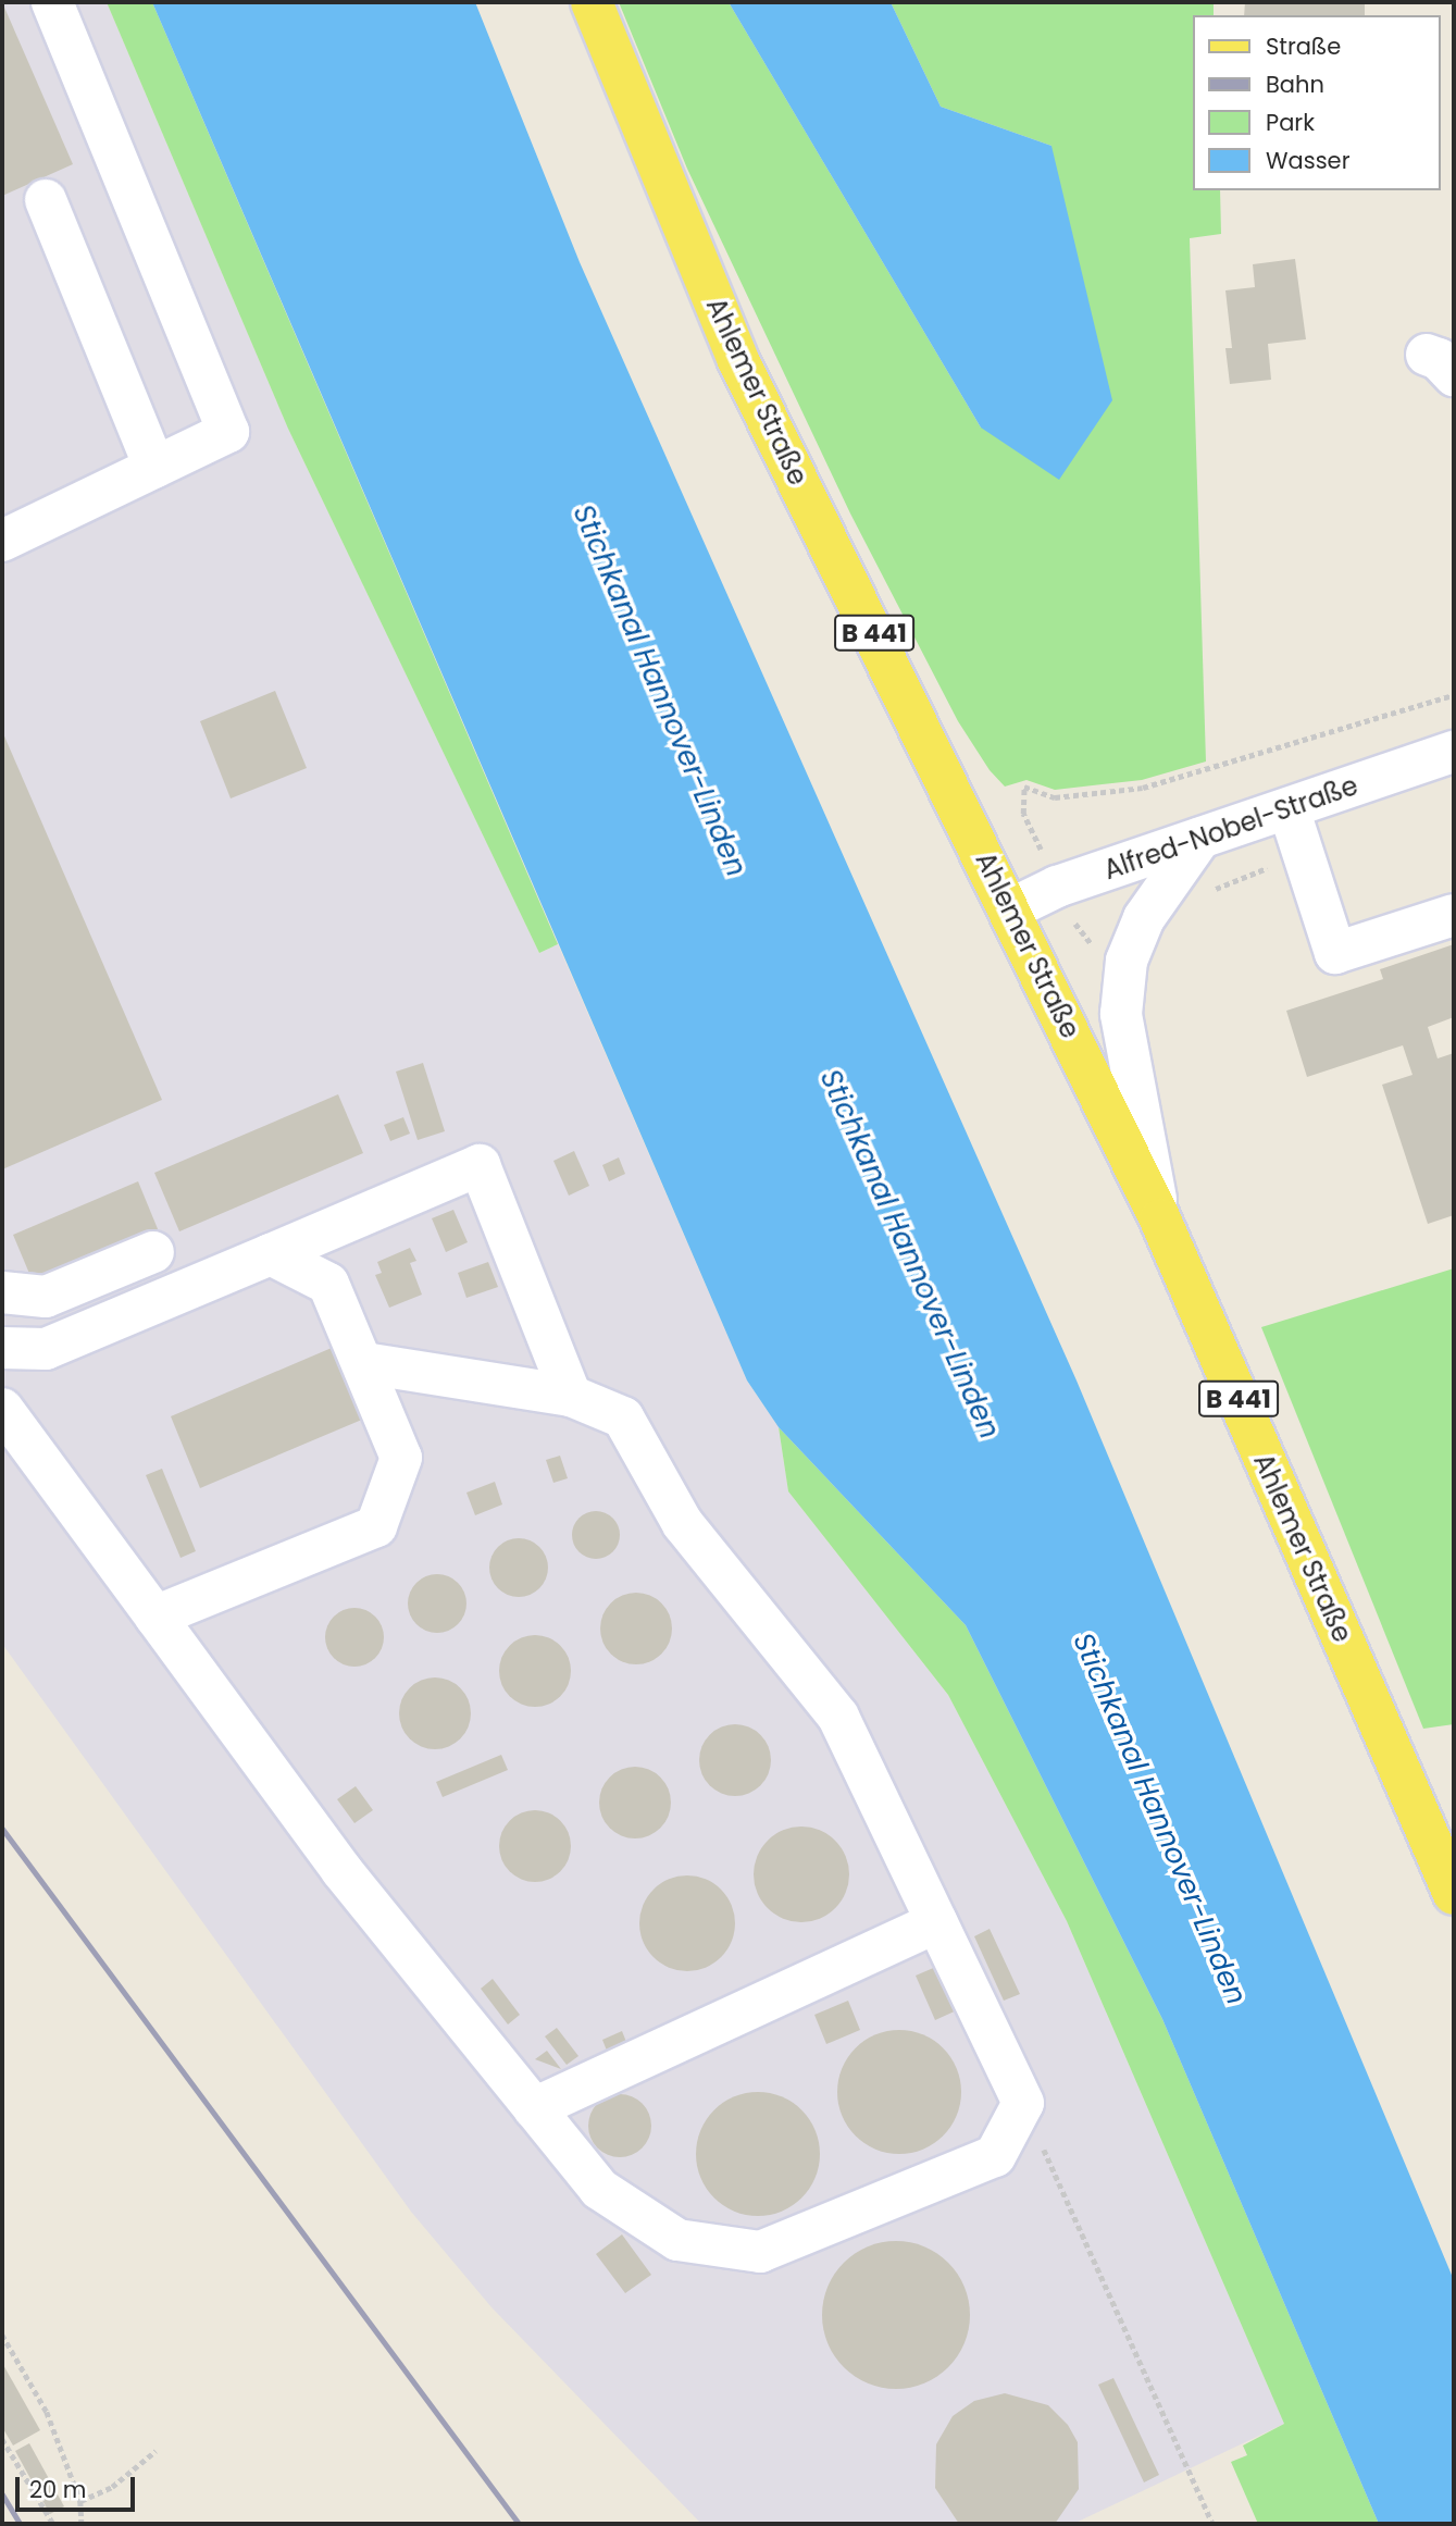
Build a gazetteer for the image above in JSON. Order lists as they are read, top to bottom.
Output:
{
  "streets": {
    "main road": ["Ahlemer Straße", "B 441"],
    "street": ["Alfred-Nobel-Straße"]
  },
  "crossings": [
    ["Ahlemer Straße", "Alfred-Nobel-Straße"]
  ],
  "water": ["Stichkanal Hannover-Linden"],
  "legend": [
    "Straße",
    "Bahn",
    "Park",
    "Wasser"
  ],
  "scale_bar": "20 m"
}
